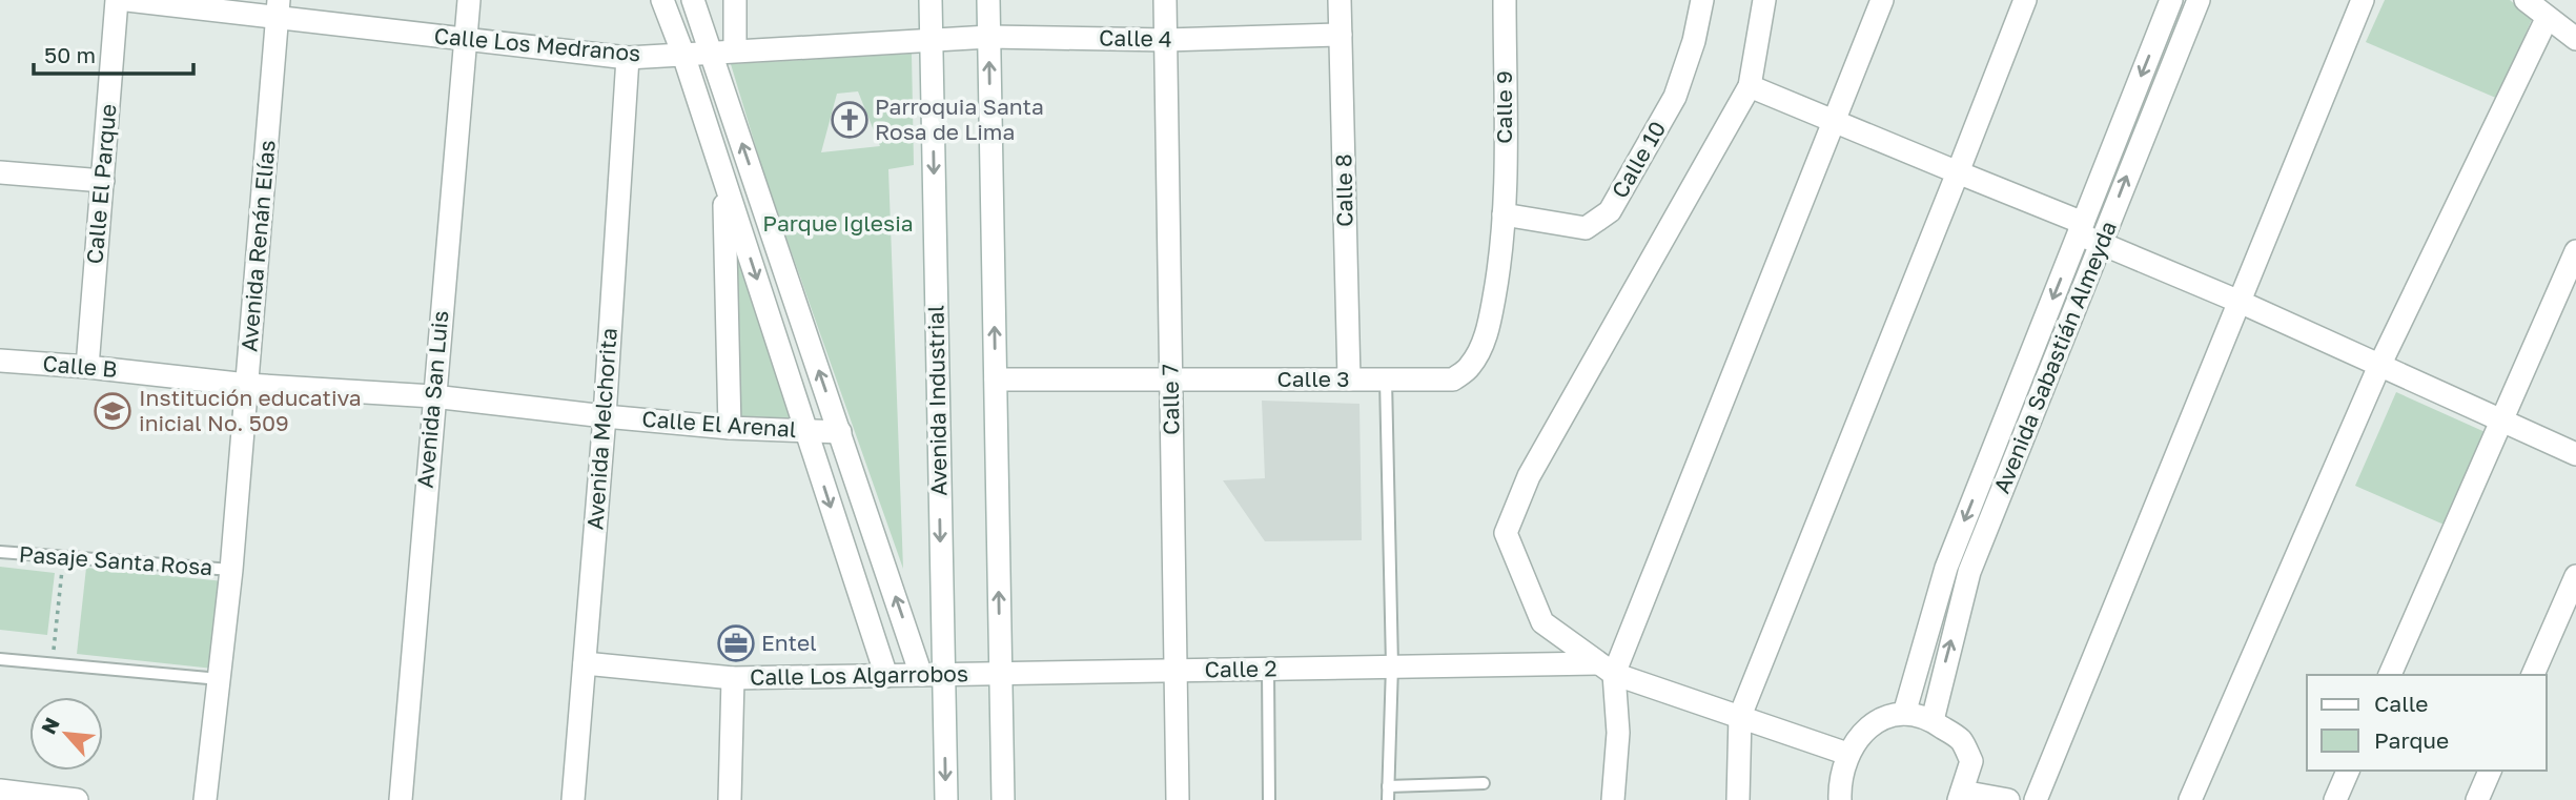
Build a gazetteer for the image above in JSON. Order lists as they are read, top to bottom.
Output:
{
  "streets": {
    "street": [
      "Calle 4",
      "Calle Los Medranos",
      "Calle 9",
      "Calle 10",
      "Calle El Parque",
      "Calle 8",
      "Avenida Renán Elías",
      "Avenida Sabastián Almeyda",
      "Calle B",
      "Calle 3",
      "Avenida San Luis",
      "Calle 7",
      "Avenida Industrial",
      "Calle El Arenal",
      "Avenida Melchorita",
      "Calle 2",
      "Calle Los Algarrobos"
    ],
    "lane": ["Pasaje Santa Rosa"]
  },
  "crossings": [
    ["Calle 4", "Calle Los Medranos"],
    ["Calle 4", "Calle 8"],
    ["Calle 4", "Calle 7"],
    ["Calle 4", "Avenida Industrial"],
    ["Calle Los Medranos", "Avenida Renán Elías"],
    ["Calle Los Medranos", "Avenida San Luis"],
    ["Calle Los Medranos", "Avenida Industrial"],
    ["Calle Los Medranos", "Avenida Melchorita"],
    ["Calle 9", "Calle 10"],
    ["Calle 9", "Calle 3"],
    ["Calle 10", "Calle 3"],
    ["Calle El Parque", "Calle B"],
    ["Calle 8", "Calle 3"],
    ["Avenida Renán Elías", "Calle B"],
    ["Avenida Renán Elías", "Calle El Arenal"],
    ["Avenida Renán Elías", "Pasaje Santa Rosa"],
    ["Calle B", "Calle El Arenal"],
    ["Calle 3", "Calle 7"],
    ["Avenida San Luis", "Calle El Arenal"],
    ["Calle 7", "Calle 2"],
    ["Avenida Industrial", "Calle Los Algarrobos"],
    ["Calle El Arenal", "Avenida Melchorita"],
    ["Avenida Melchorita", "Calle Los Algarrobos"],
    ["Calle 2", "Calle Los Algarrobos"]
  ],
  "parks": ["Parque Iglesia"],
  "places": {
    "church": ["Parroquia Santa Rosa de Lima"],
    "school or university": ["Institución educativa inicial No. 509"],
    "office": ["Entel"]
  },
  "legend": ["Calle", "Parque"],
  "scale_bar": "50 m",
  "north": "top left"
}
